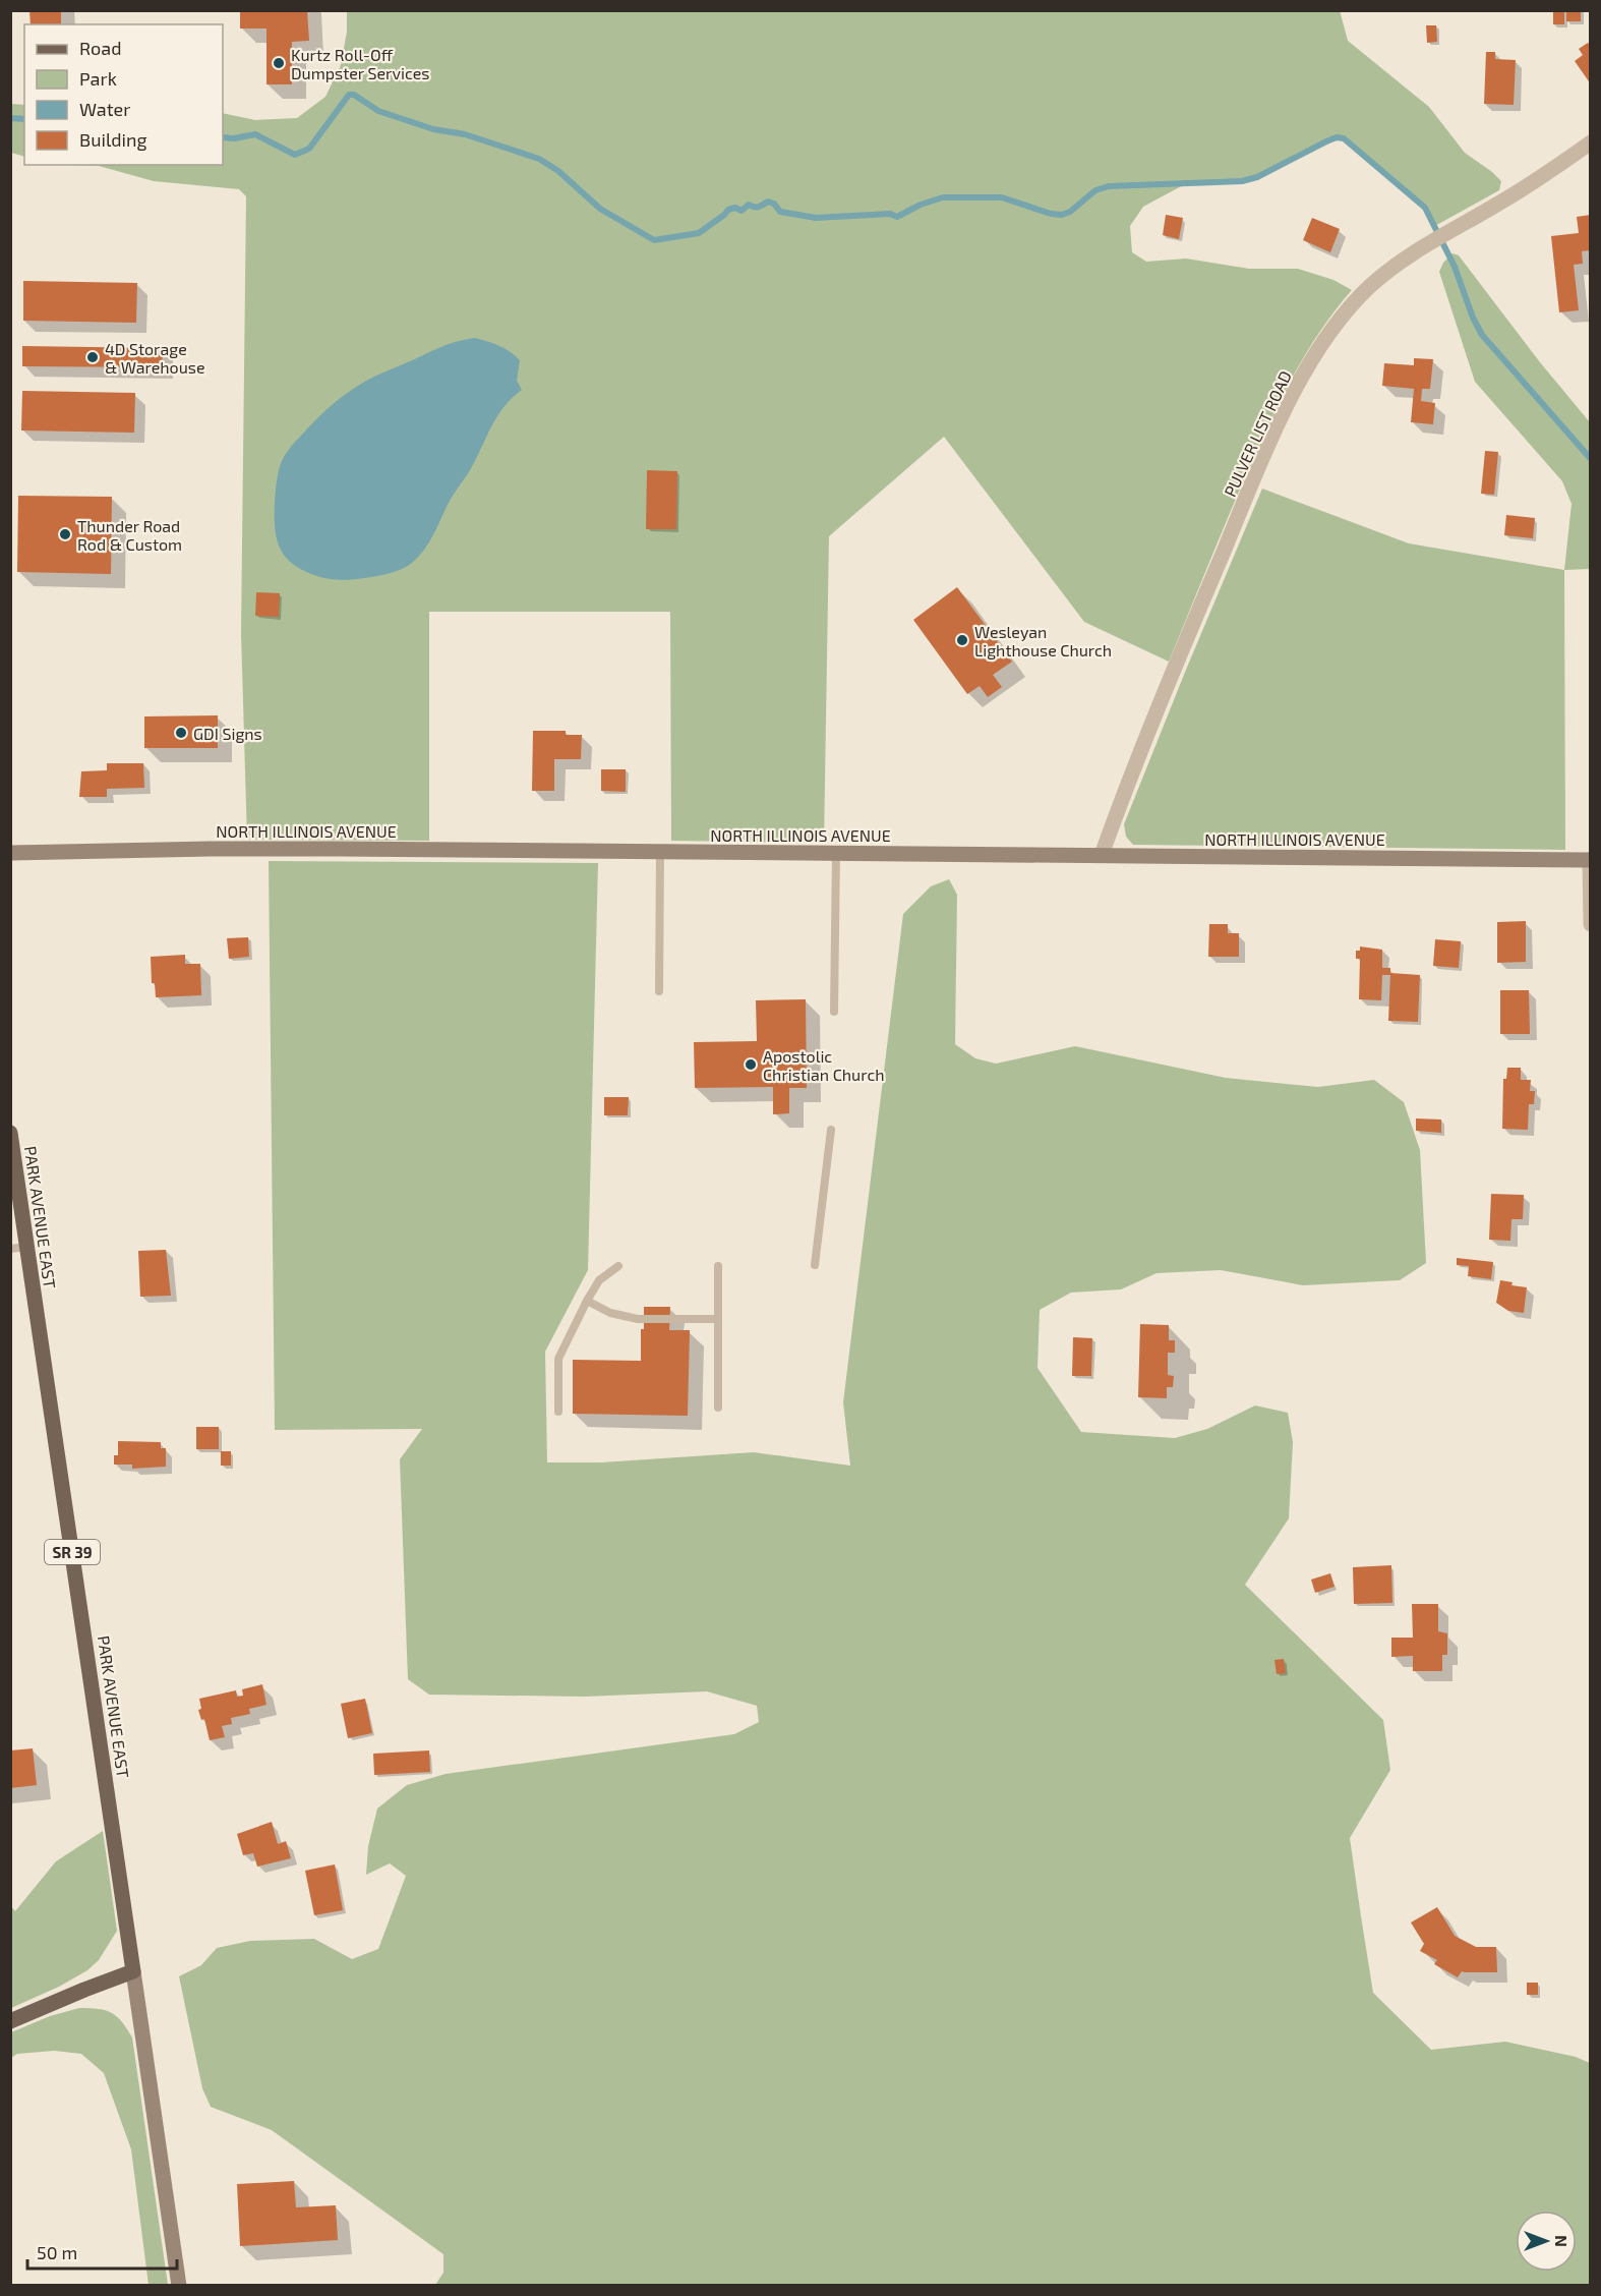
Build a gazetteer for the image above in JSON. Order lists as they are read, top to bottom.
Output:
{
  "streets": {
    "main road": ["PARK AVENUE EAST", "SR 39"],
    "street": ["PULVER LIST ROAD", "NORTH ILLINOIS AVENUE"]
  },
  "crossings": [
    ["PULVER LIST ROAD", "NORTH ILLINOIS AVENUE"]
  ],
  "places": [
    "Kurtz Roll-Off Dumpster Services",
    "4D Storage & Warehouse",
    "Thunder Road Rod & Custom",
    "Wesleyan Lighthouse Church",
    "GDI Signs",
    "Apostolic Christian Church"
  ],
  "legend": [
    "Road",
    "Park",
    "Water",
    "Building"
  ],
  "scale_bar": "50 m",
  "north": "right"
}
